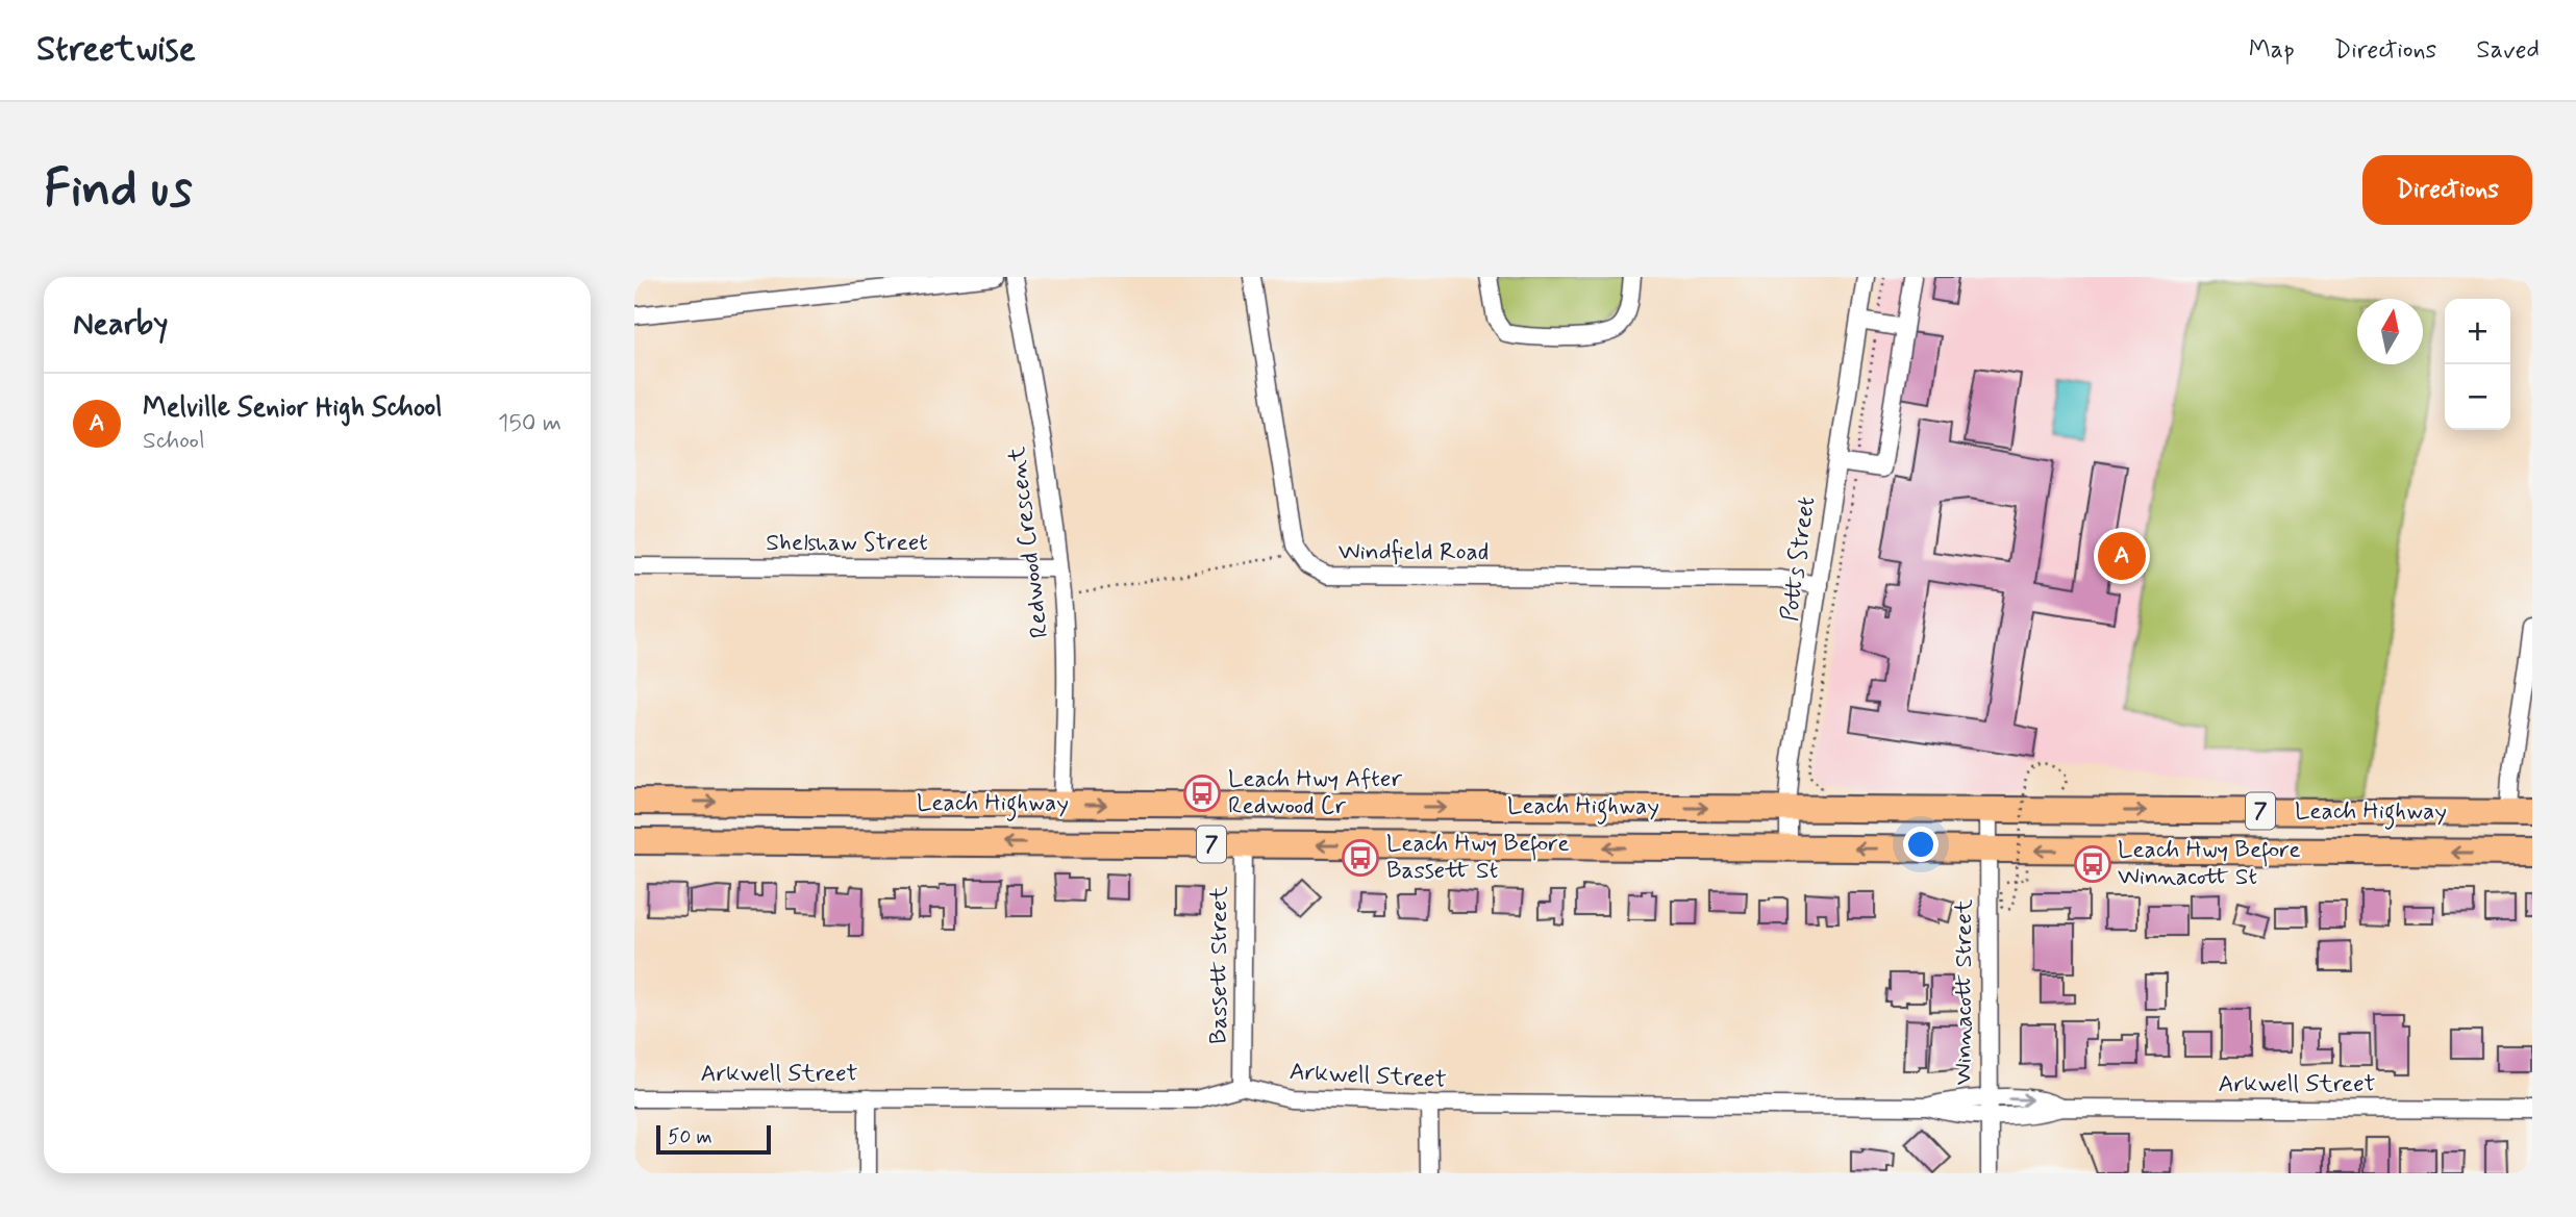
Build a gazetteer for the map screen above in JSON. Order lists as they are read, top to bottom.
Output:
{
  "streets": {
    "highway": ["Leach Highway", "7"],
    "street": [
      "Redwood Crescent",
      "Shelshaw Street",
      "Windfield Road",
      "Potts Street",
      "Bassett Street",
      "Winnacott Street",
      "Arkwell Street"
    ]
  },
  "crossings": [
    ["Redwood Crescent", "Shelshaw Street"],
    ["Redwood Crescent", "Leach Highway"],
    ["Windfield Road", "Potts Street"],
    ["Potts Street", "Leach Highway"],
    ["Leach Highway", "Bassett Street"],
    ["Leach Highway", "Winnacott Street"],
    ["Bassett Street", "Arkwell Street"],
    ["Winnacott Street", "Arkwell Street"]
  ],
  "places": {
    "bus stop": ["Leach Hwy After Redwood Cr", "Leach Hwy Before Bassett St", "Leach Hwy Before Winnacott St"]
  },
  "scale_bar": "50 m",
  "north": "top",
  "page": {
    "header": "Streetwise",
    "nav": ["Map", "Directions", "Saved"],
    "buttons": "Directions",
    "title": "Find us",
    "heading": "Nearby",
    "map_buttons": ["+", "−"],
    "list": [
      {
        "mark": "A",
        "name": "Melville Senior High School",
        "note": "School",
        "value": "150 m"
      }
    ],
    "pins": "A",
    "scale": "50 m"
  }
}
